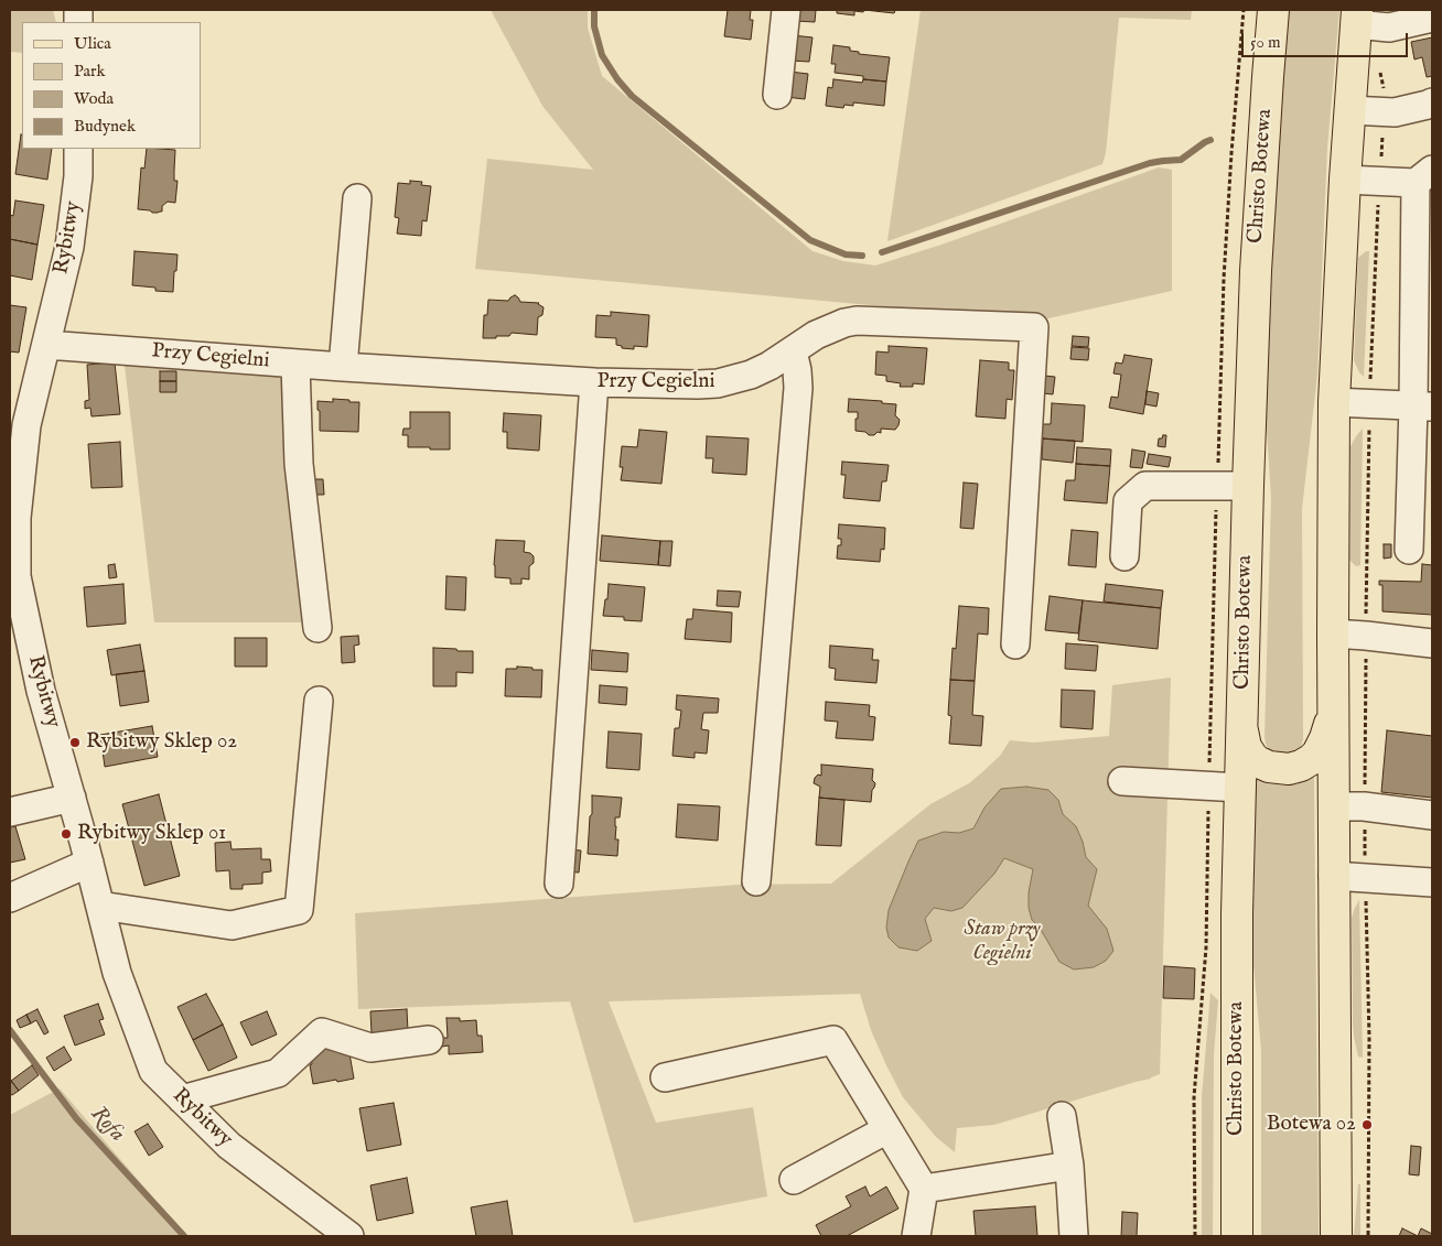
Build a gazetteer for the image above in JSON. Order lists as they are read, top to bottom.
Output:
{
  "streets": {
    "main road": ["Christo Botewa"],
    "street": ["Rybitwy", "Przy Cegielni"]
  },
  "crossings": [
    ["Rybitwy", "Przy Cegielni"]
  ],
  "water": ["Rofa"],
  "parks": ["Staw przy Cegielni"],
  "places": ["Rybitwy Sklep 02", "Rybitwy Sklep 01", "Botewa 02"],
  "legend": [
    "Ulica",
    "Park",
    "Woda",
    "Budynek"
  ],
  "scale_bar": "50 m"
}
